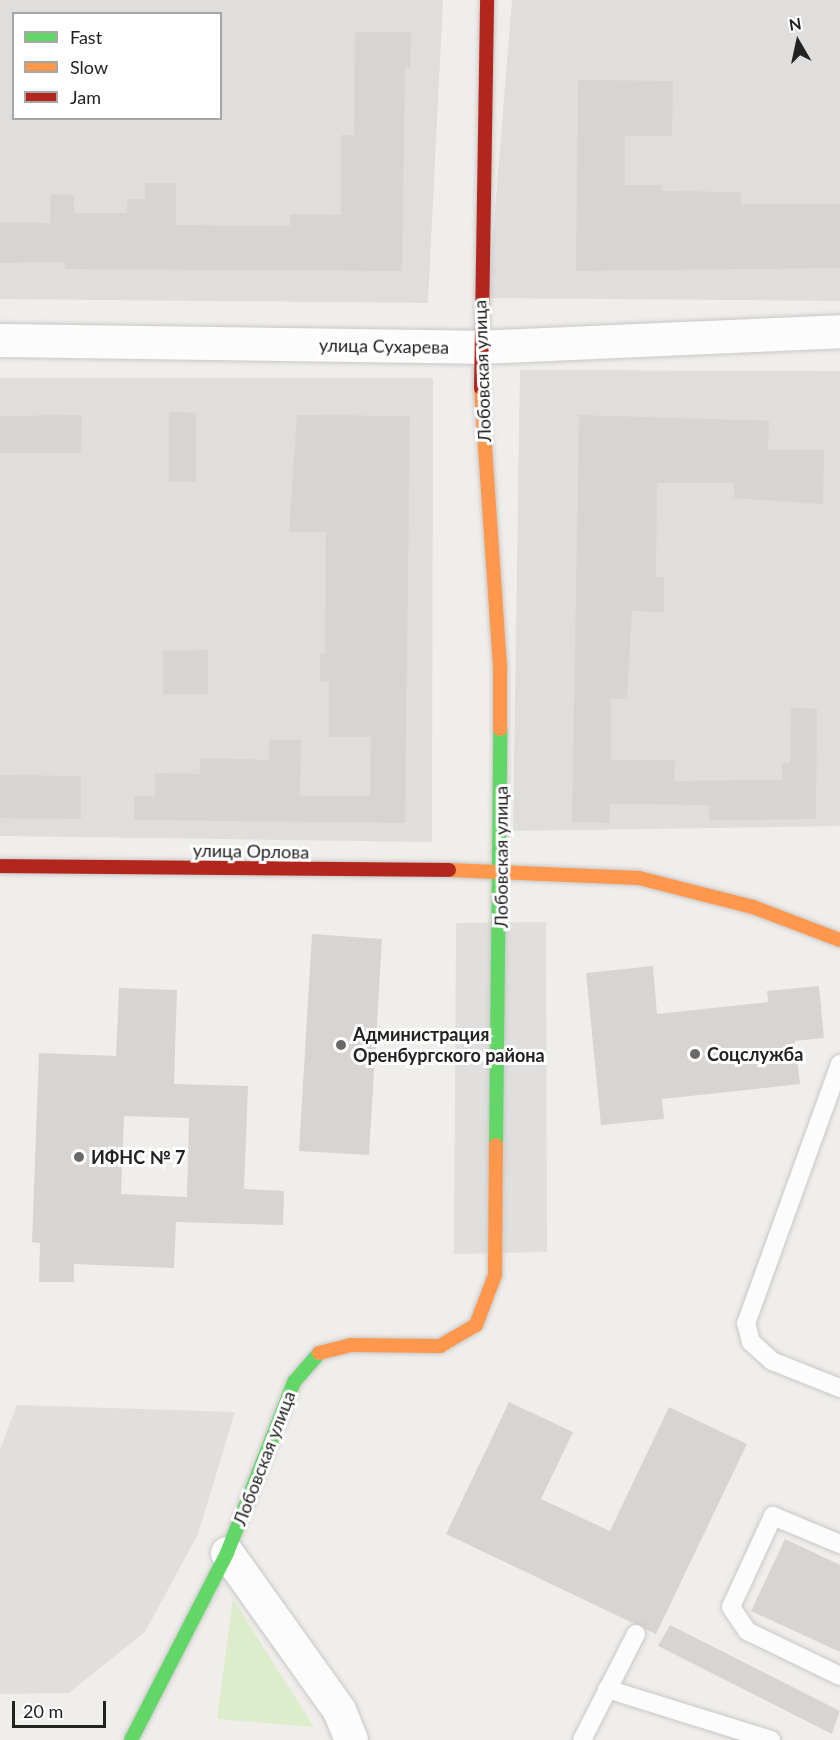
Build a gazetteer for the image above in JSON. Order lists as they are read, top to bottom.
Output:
{
  "streets": {
    "street": ["улица Сухарева", "Лобовская улица", "улица Орлова"]
  },
  "crossings": [
    ["улица Сухарева", "Лобовская улица"],
    ["Лобовская улица", "улица Орлова"]
  ],
  "places": ["Администрация Оренбургского района", "Соцслужба", "ИФНС № 7"],
  "legend": ["Fast", "Slow", "Jam"],
  "scale_bar": "20 m",
  "north": "top"
}
